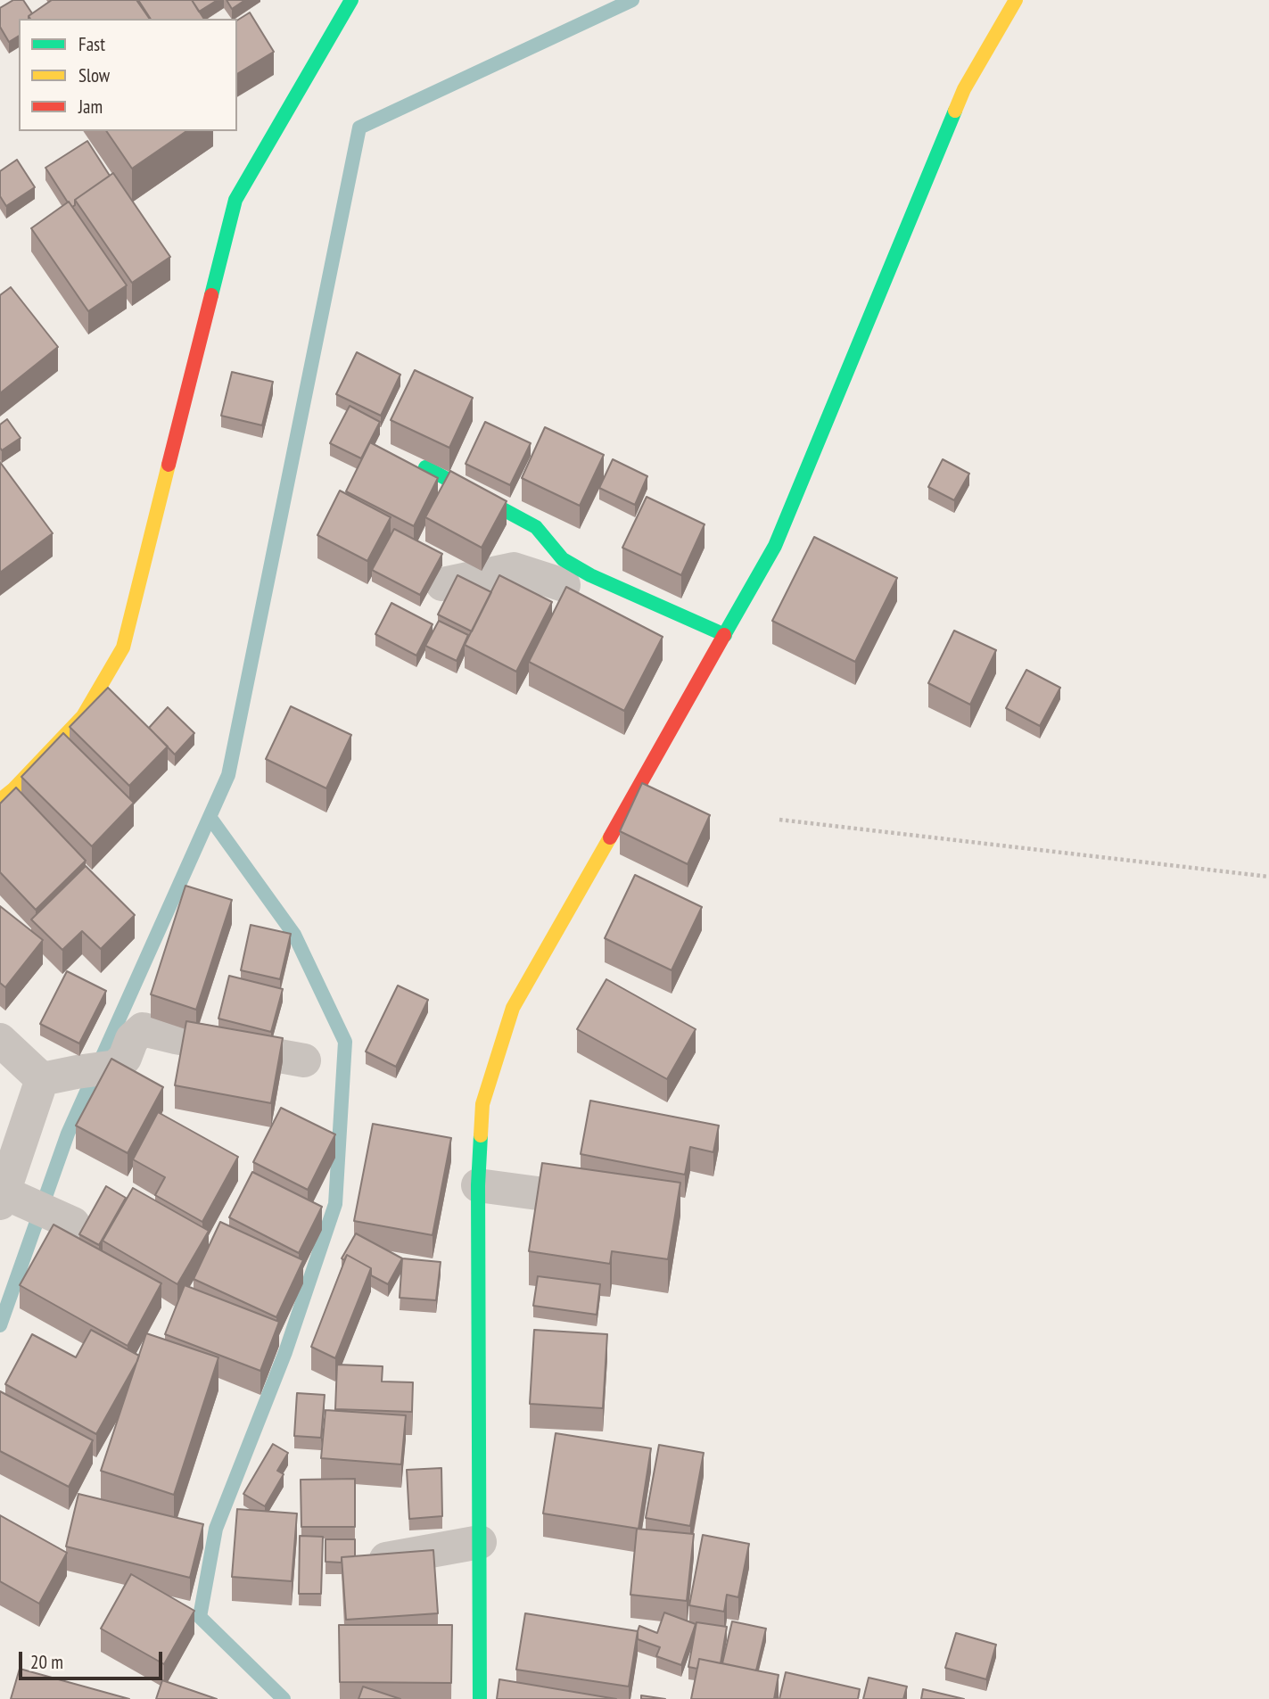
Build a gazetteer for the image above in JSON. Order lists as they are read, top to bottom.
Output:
{
  "legend": ["Fast", "Slow", "Jam"],
  "scale_bar": "20 m"
}
